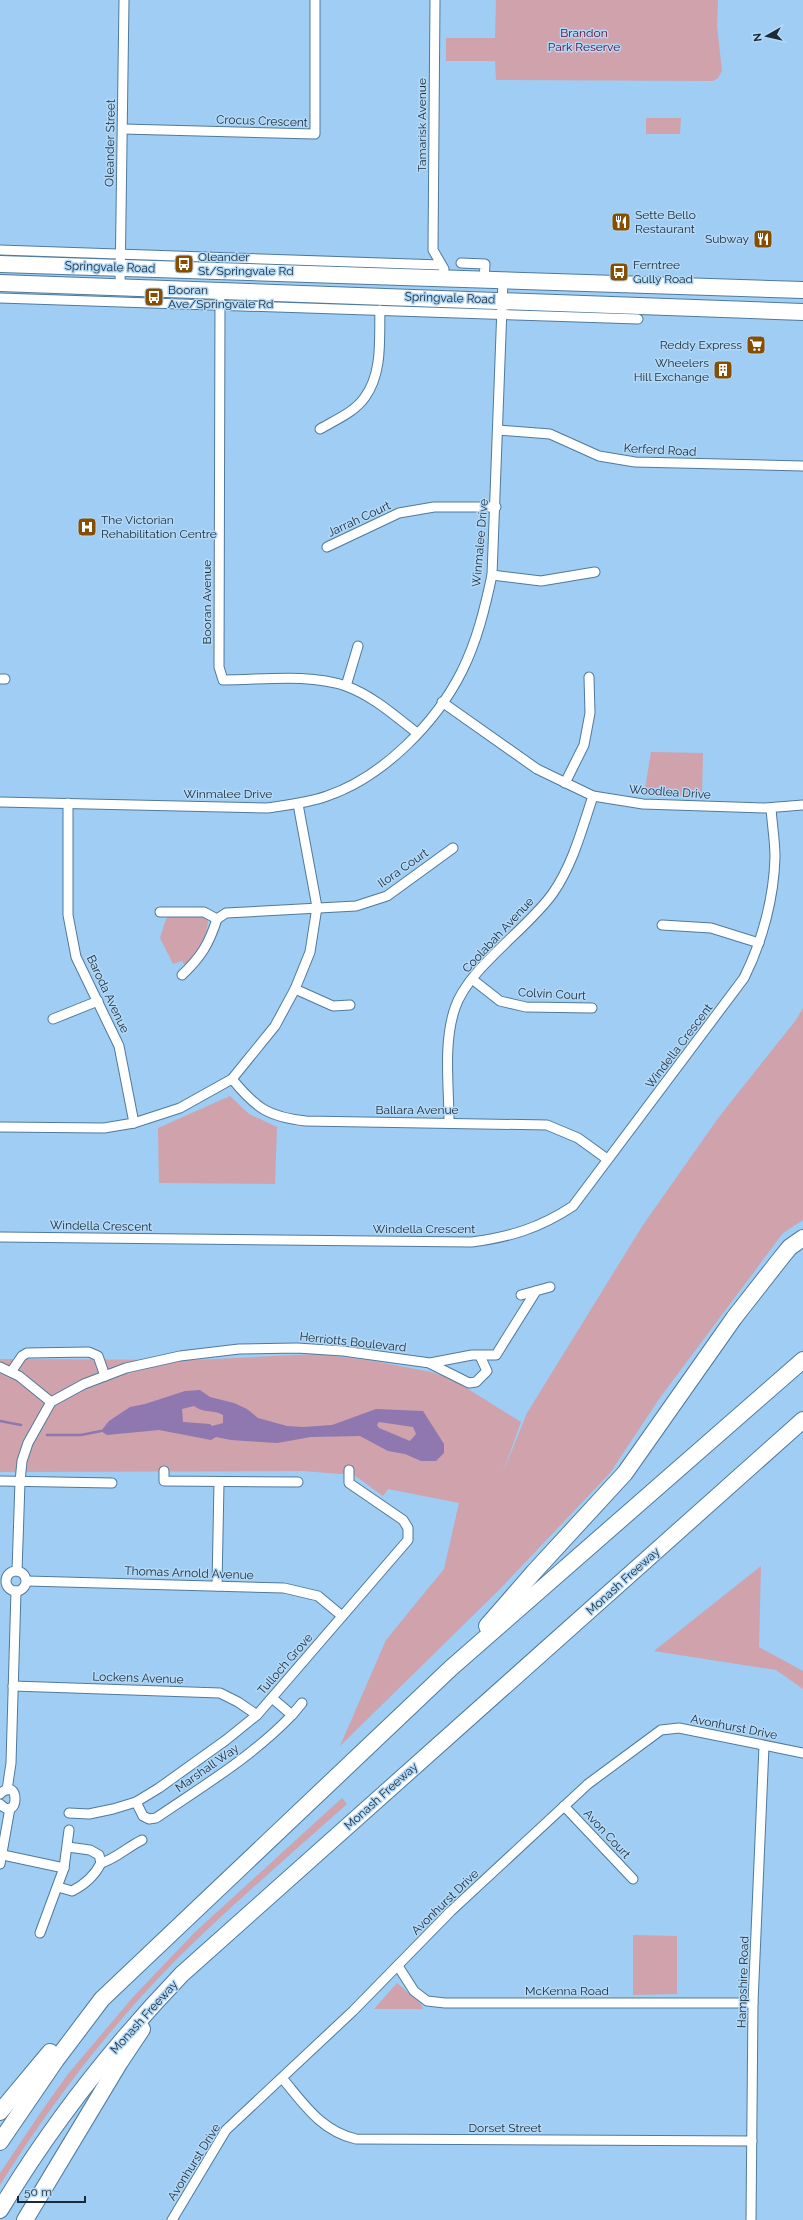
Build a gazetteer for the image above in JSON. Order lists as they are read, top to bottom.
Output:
{
  "streets": {
    "highway": ["Springvale Road", "Monash Freeway"],
    "street": [
      "Crocus Crescent",
      "Tamarisk Avenue",
      "Oleander Street",
      "Kerferd Road",
      "Jarrah Court",
      "Winmalee Drive",
      "Booran Avenue",
      "Woodlea Drive",
      "Ilora Court",
      "Coolabah Avenue",
      "Baroda Avenue",
      "Colvin Court",
      "Windella Crescent",
      "Ballara Avenue",
      "Herriotts Boulevard",
      "Thomas Arnold Avenue",
      "Tulloch Grove",
      "Lockens Avenue",
      "Avonhurst Drive",
      "Marshall Way",
      "Avon Court",
      "Hampshire Road",
      "McKenna Road",
      "Dorset Street"
    ]
  },
  "crossings": [
    ["Crocus Crescent", "Oleander Street"],
    ["Tamarisk Avenue", "Springvale Road"],
    ["Oleander Street", "Springvale Road"],
    ["Springvale Road", "Winmalee Drive"],
    ["Springvale Road", "Booran Avenue"],
    ["Kerferd Road", "Winmalee Drive"],
    ["Jarrah Court", "Winmalee Drive"],
    ["Winmalee Drive", "Booran Avenue"],
    ["Winmalee Drive", "Woodlea Drive"],
    ["Winmalee Drive", "Baroda Avenue"],
    ["Woodlea Drive", "Coolabah Avenue"],
    ["Woodlea Drive", "Windella Crescent"],
    ["Coolabah Avenue", "Colvin Court"],
    ["Coolabah Avenue", "Ballara Avenue"],
    ["Windella Crescent", "Ballara Avenue"],
    ["Thomas Arnold Avenue", "Tulloch Grove"],
    ["Tulloch Grove", "Lockens Avenue"],
    ["Tulloch Grove", "Marshall Way"],
    ["Avonhurst Drive", "Avon Court"],
    ["Avonhurst Drive", "Hampshire Road"],
    ["Avonhurst Drive", "McKenna Road"],
    ["Avonhurst Drive", "Dorset Street"],
    ["Hampshire Road", "McKenna Road"],
    ["Hampshire Road", "Dorset Street"]
  ],
  "parks": ["Brandon Park Reserve"],
  "places": {
    "restaurant": ["Sette Bello Restaurant", "Subway"],
    "bus stop": ["Oleander St/Springvale Rd", "Ferntree Gully Road", "Booran Ave/Springvale Rd"],
    "supermarket": ["Reddy Express"],
    "building": ["Wheelers Hill Exchange"],
    "hospital": ["The Victorian Rehabilitation Centre"]
  },
  "scale_bar": "50 m",
  "north": "left"
}
